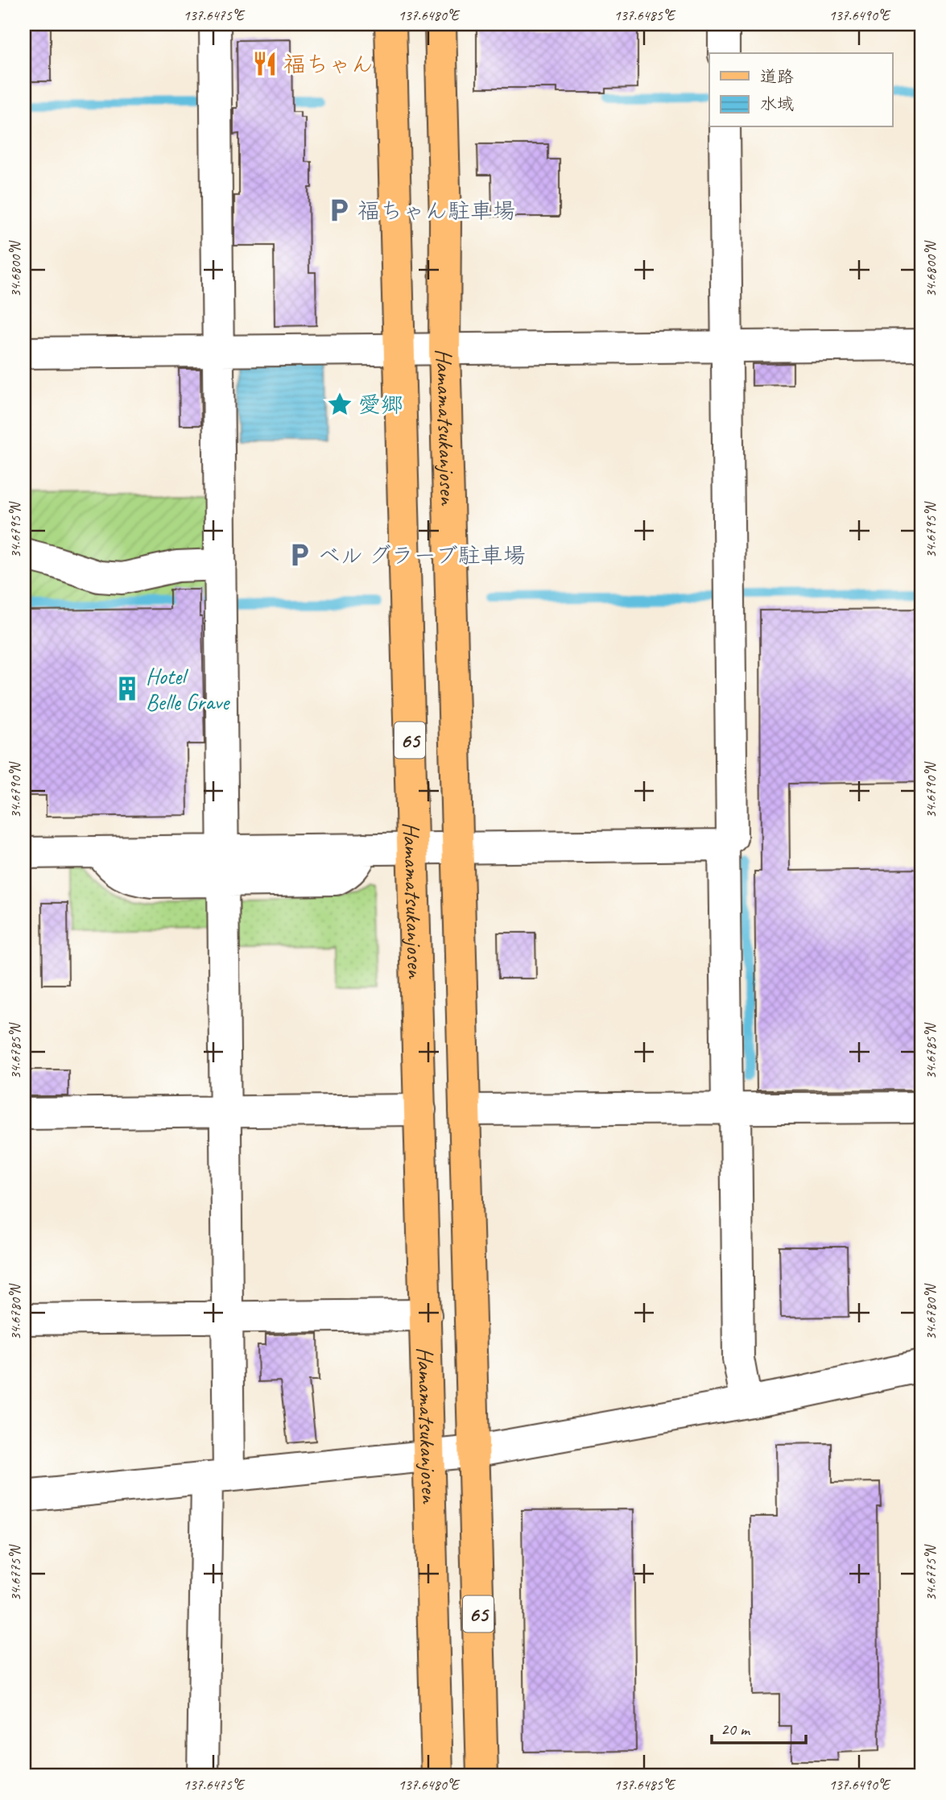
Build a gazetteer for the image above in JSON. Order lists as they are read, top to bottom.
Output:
{
  "streets": {
    "main road": ["Hamamatsukanjosen", "65"]
  },
  "places": {
    "restaurant": ["福ちゃん"],
    "parking": ["福ちゃん駐車場", "ベル グラーブ駐車場"],
    "place": ["愛郷"],
    "building": ["Hotel Belle Grave"]
  },
  "legend": ["道路", "水域"],
  "scale_bar": "20 m",
  "coordinates": [
    "137.6475°E",
    "137.6480°E",
    "137.6485°E",
    "137.6490°E",
    "34.6800°N",
    "34.6795°N",
    "34.6790°N",
    "34.6785°N",
    "34.6780°N",
    "34.6775°N"
  ]
}
